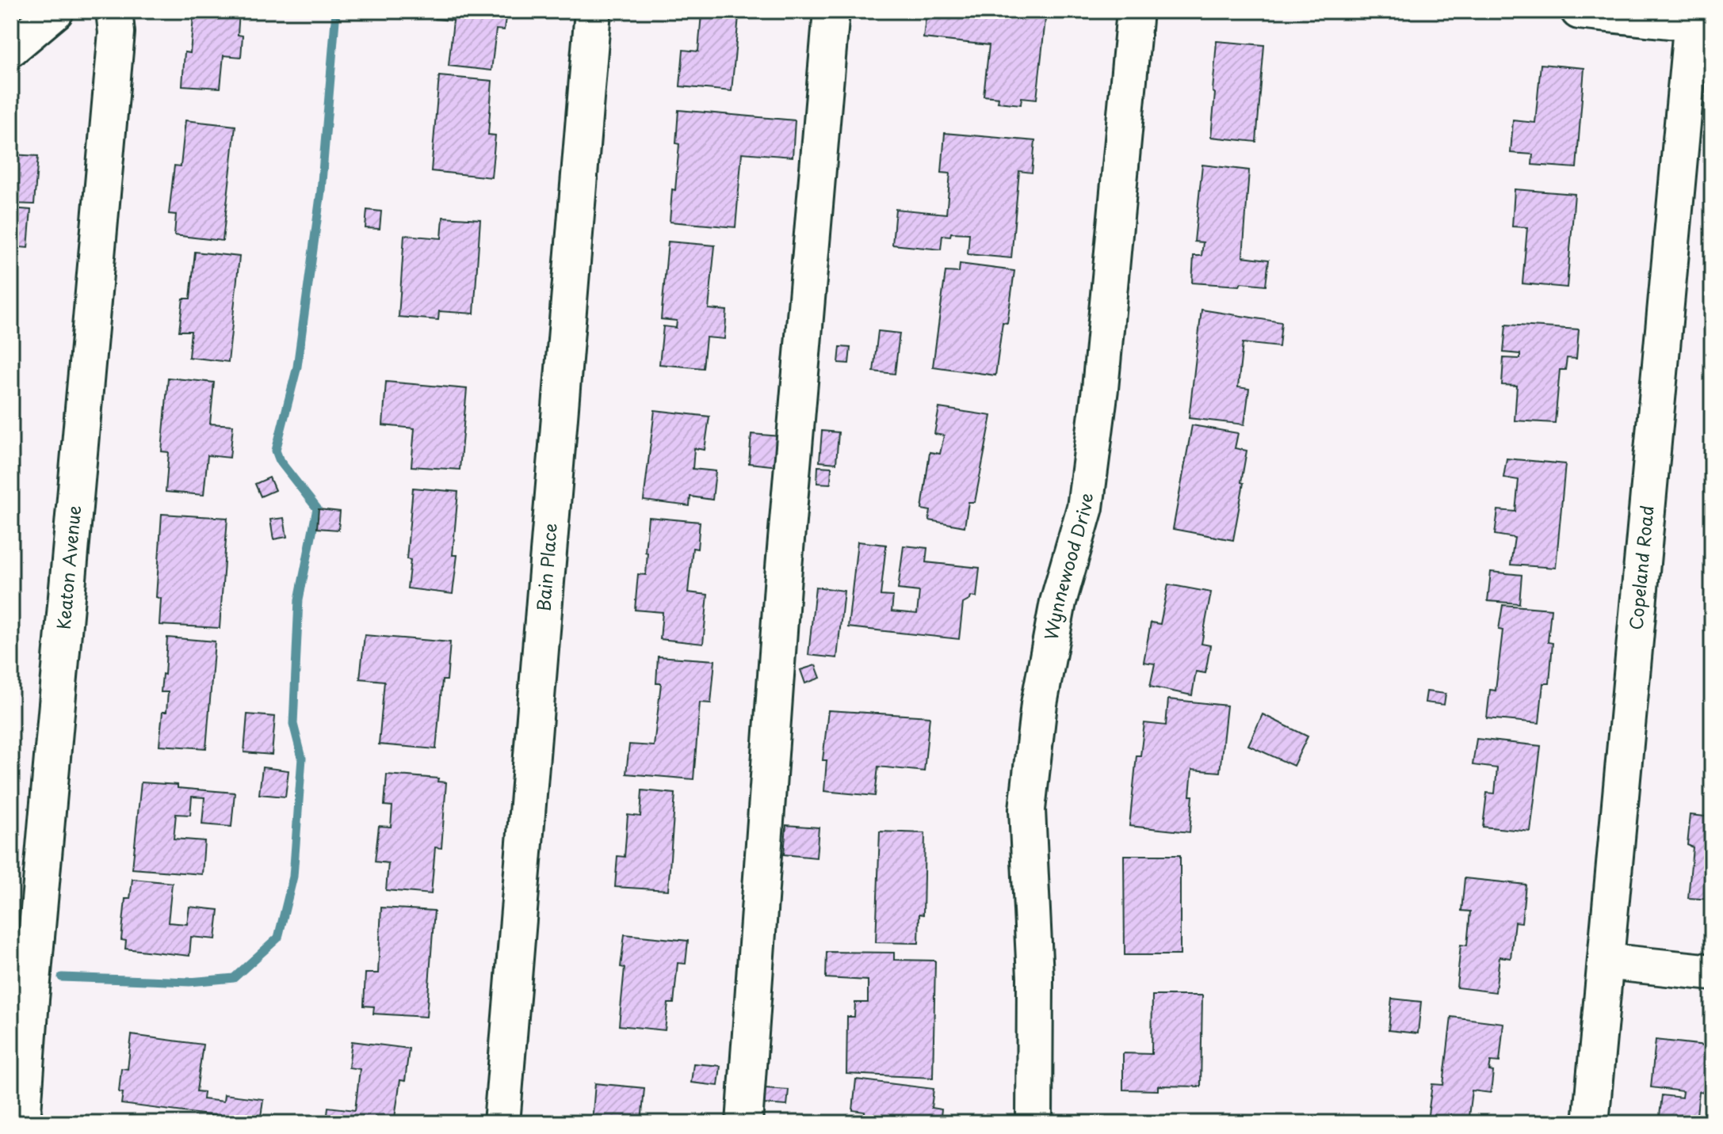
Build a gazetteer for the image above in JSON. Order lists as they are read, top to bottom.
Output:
{
  "streets": {
    "street": [
      "Keaton Avenue",
      "Bain Place",
      "Wynnewood Drive",
      "Copeland Road"
    ]
  }
}
